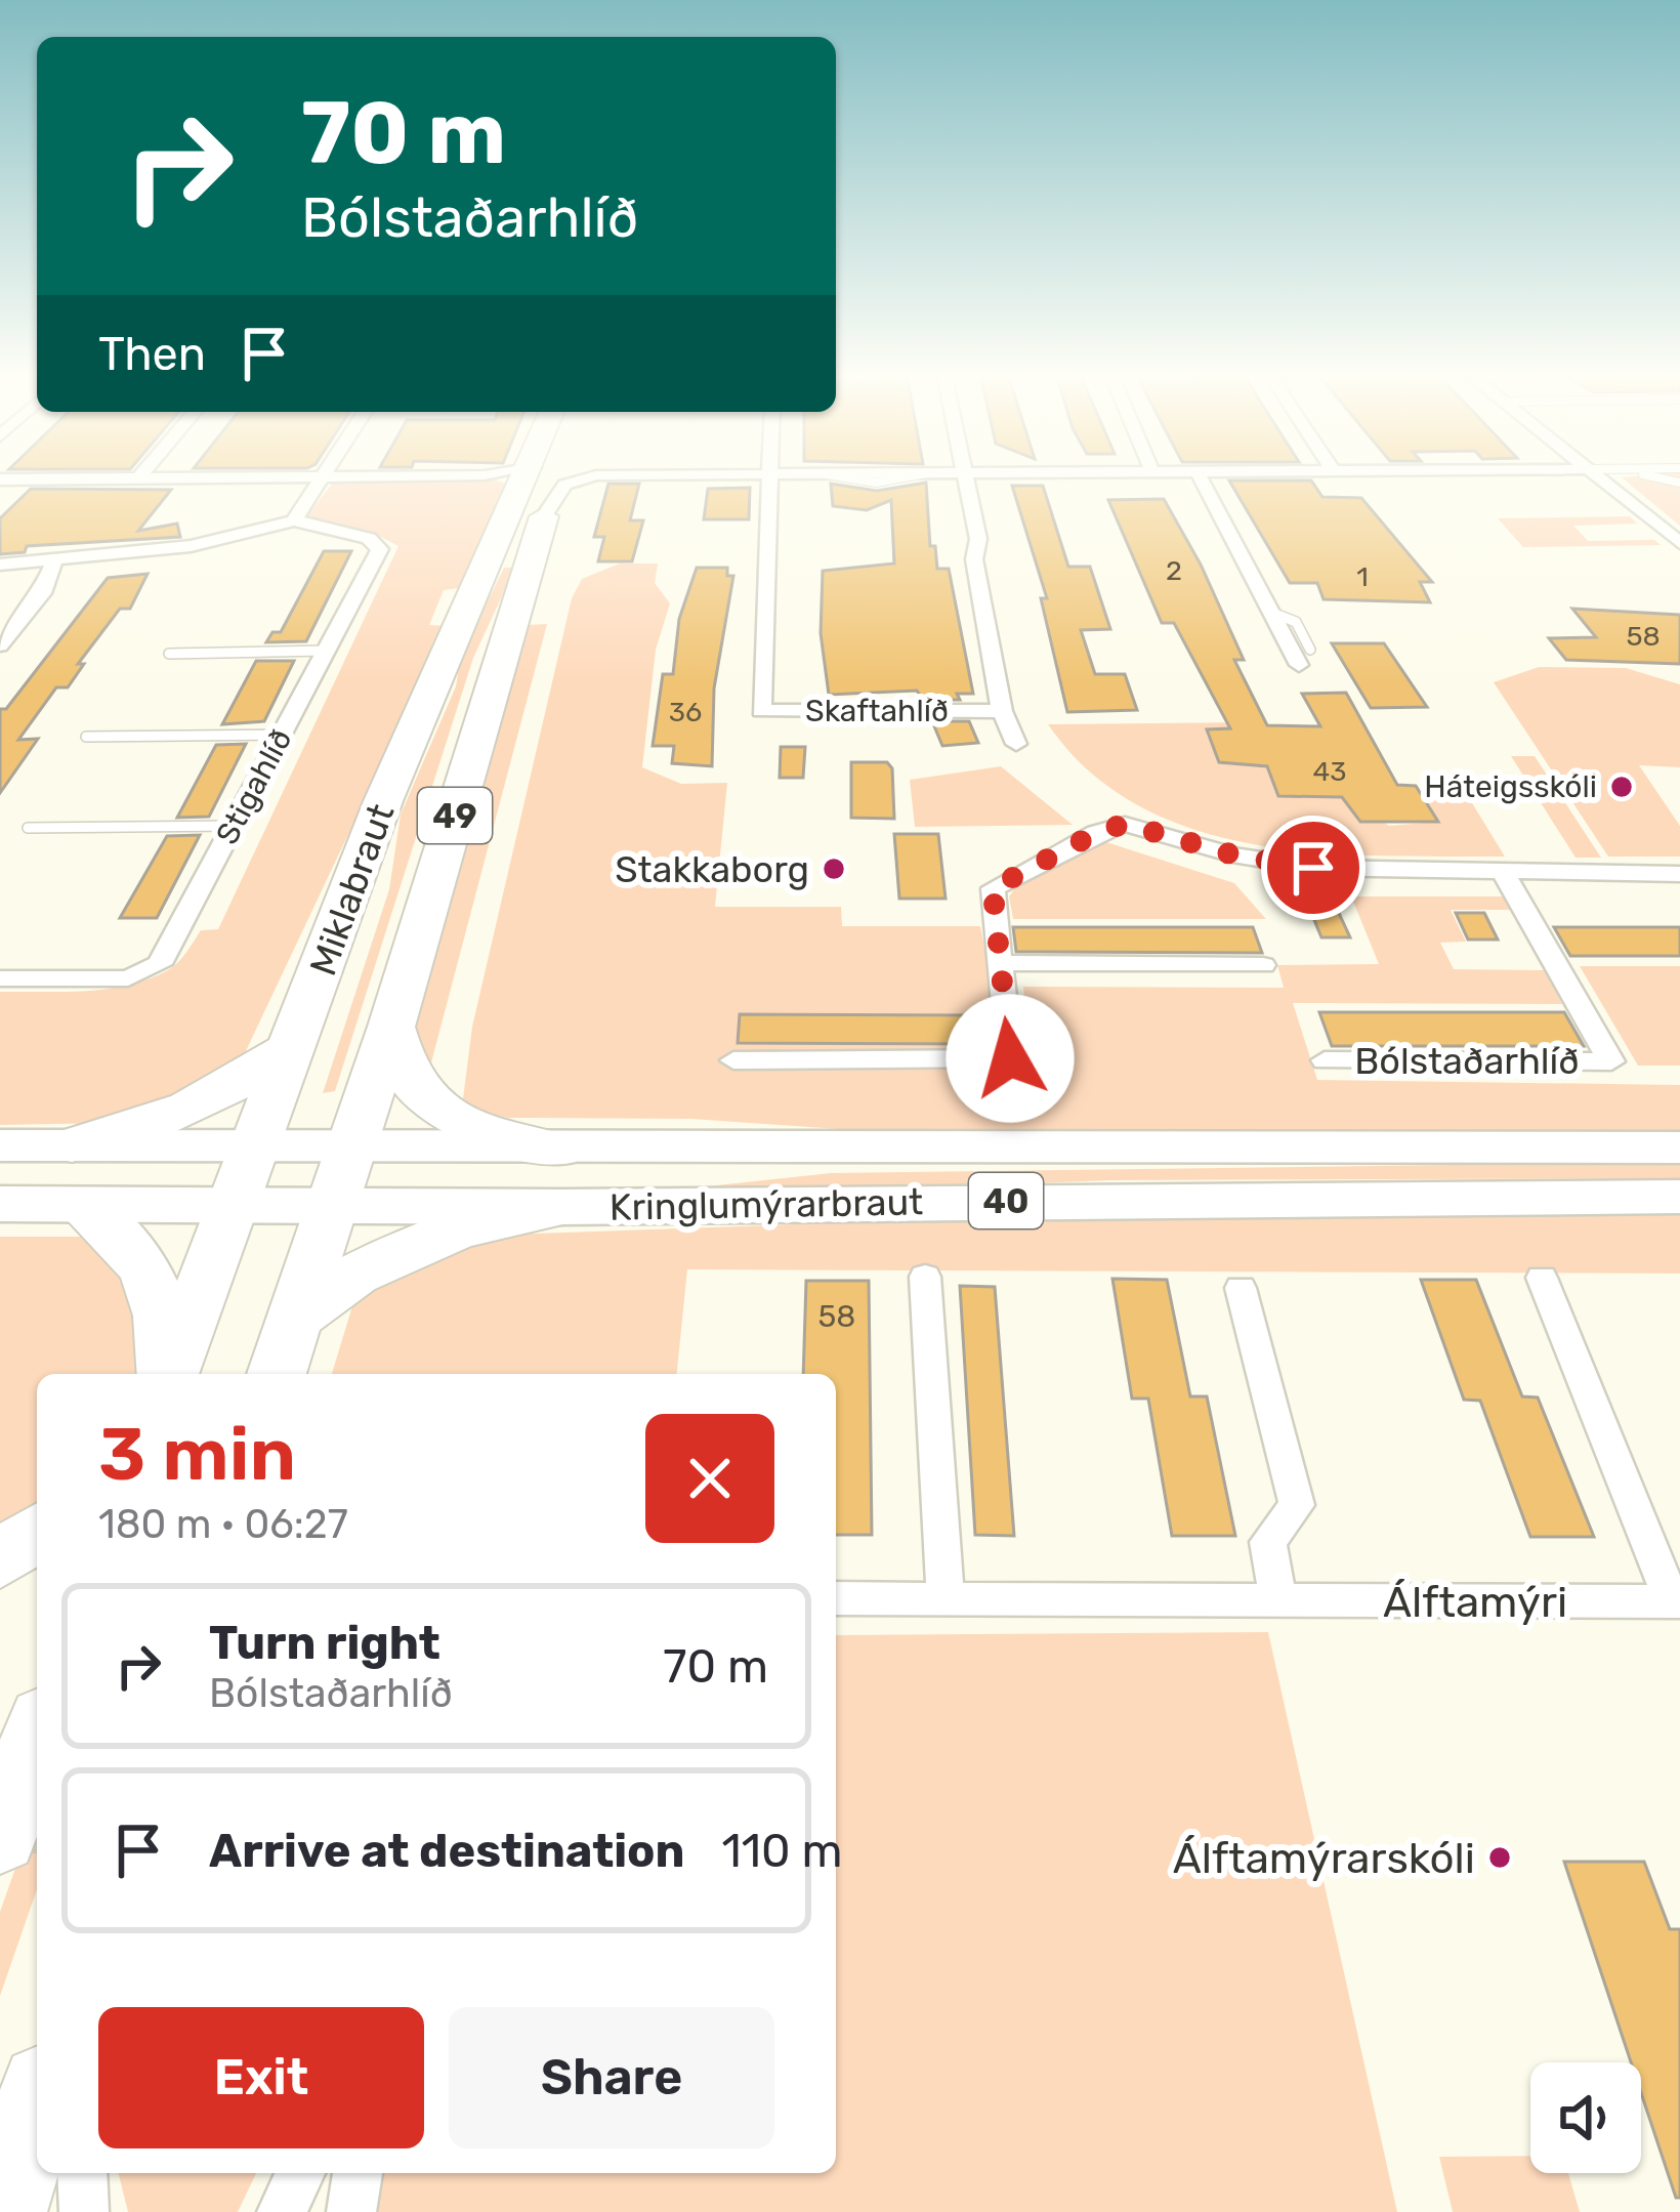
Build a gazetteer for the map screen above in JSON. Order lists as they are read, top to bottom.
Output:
{
  "streets": {
    "highway": ["49", "Miklabraut"],
    "main road": ["40", "Kringlumýrarbraut"],
    "street": [
      "Skaftahlíð",
      "Stigahlíð",
      "Bólstaðarhlíð",
      "Álftamýri"
    ]
  },
  "crossings": [
    ["Miklabraut", "Kringlumýrarbraut"]
  ],
  "places": ["Háteigsskóli", "Stakkaborg", "Álftamýrarskóli"],
  "house_numbers": [
    "2",
    "1",
    "58",
    "36",
    "43",
    "58"
  ],
  "page": {
    "turn": ["70 m", "Bólstaðarhlíð"],
    "then": "Then",
    "heading": ["3 min", "180 m · 06:27"],
    "list": [
      {
        "name": "Turn right",
        "note": "Bólstaðarhlíð",
        "value": "70 m"
      },
      {
        "name": "Arrive at destination",
        "value": "110 m"
      }
    ],
    "buttons": ["Exit", "Share"]
  }
}
